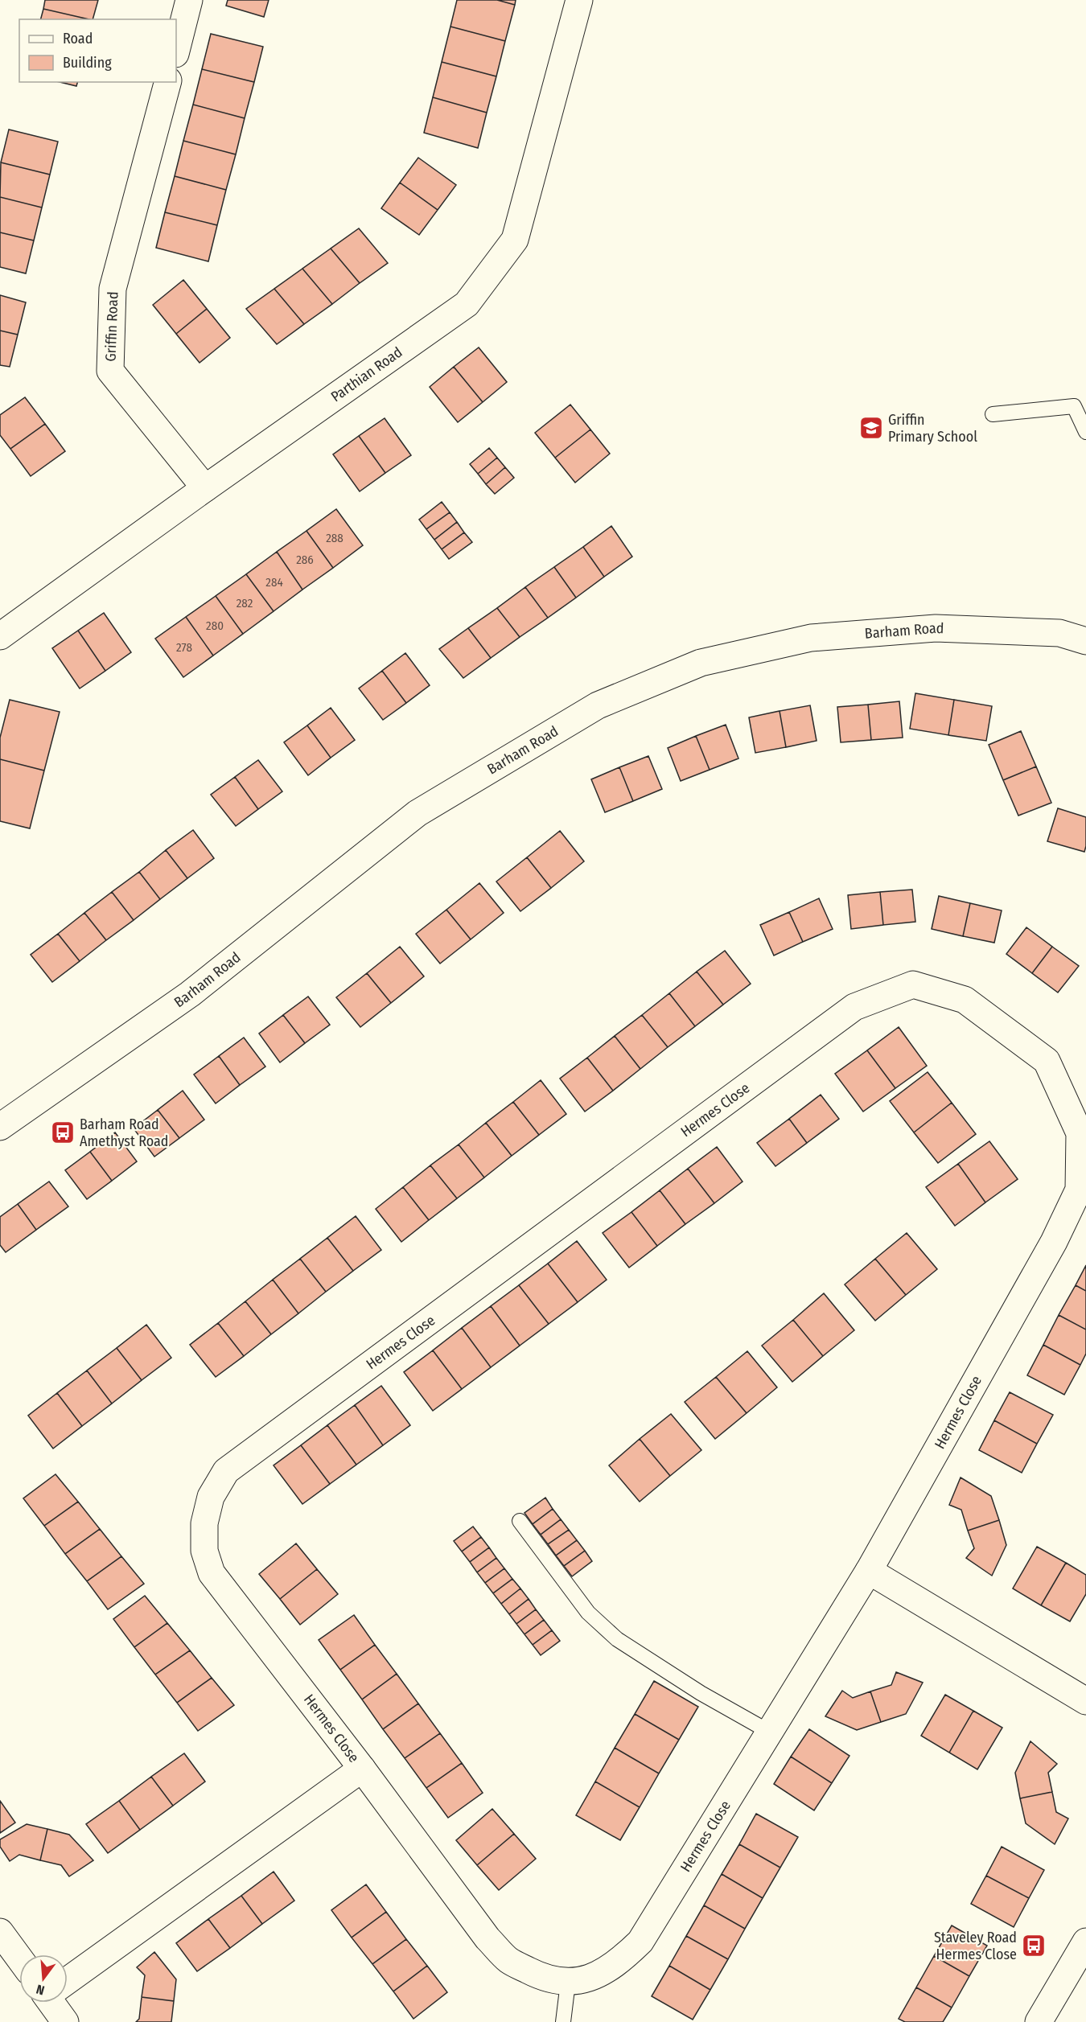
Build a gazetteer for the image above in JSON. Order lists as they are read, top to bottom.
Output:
{
  "streets": {
    "street": [
      "Griffin Road",
      "Parthian Road",
      "Barham Road",
      "Hermes Close"
    ]
  },
  "crossings": [
    ["Griffin Road", "Parthian Road"]
  ],
  "places": {
    "school or university": ["Griffin Primary School"],
    "bus stop": ["Barham Road Amethyst Road", "Staveley Road Hermes Close"]
  },
  "house_numbers": [
    "288",
    "286",
    "284",
    "282",
    "280",
    "278"
  ],
  "legend": ["Road", "Building"],
  "north": "bottom"
}
